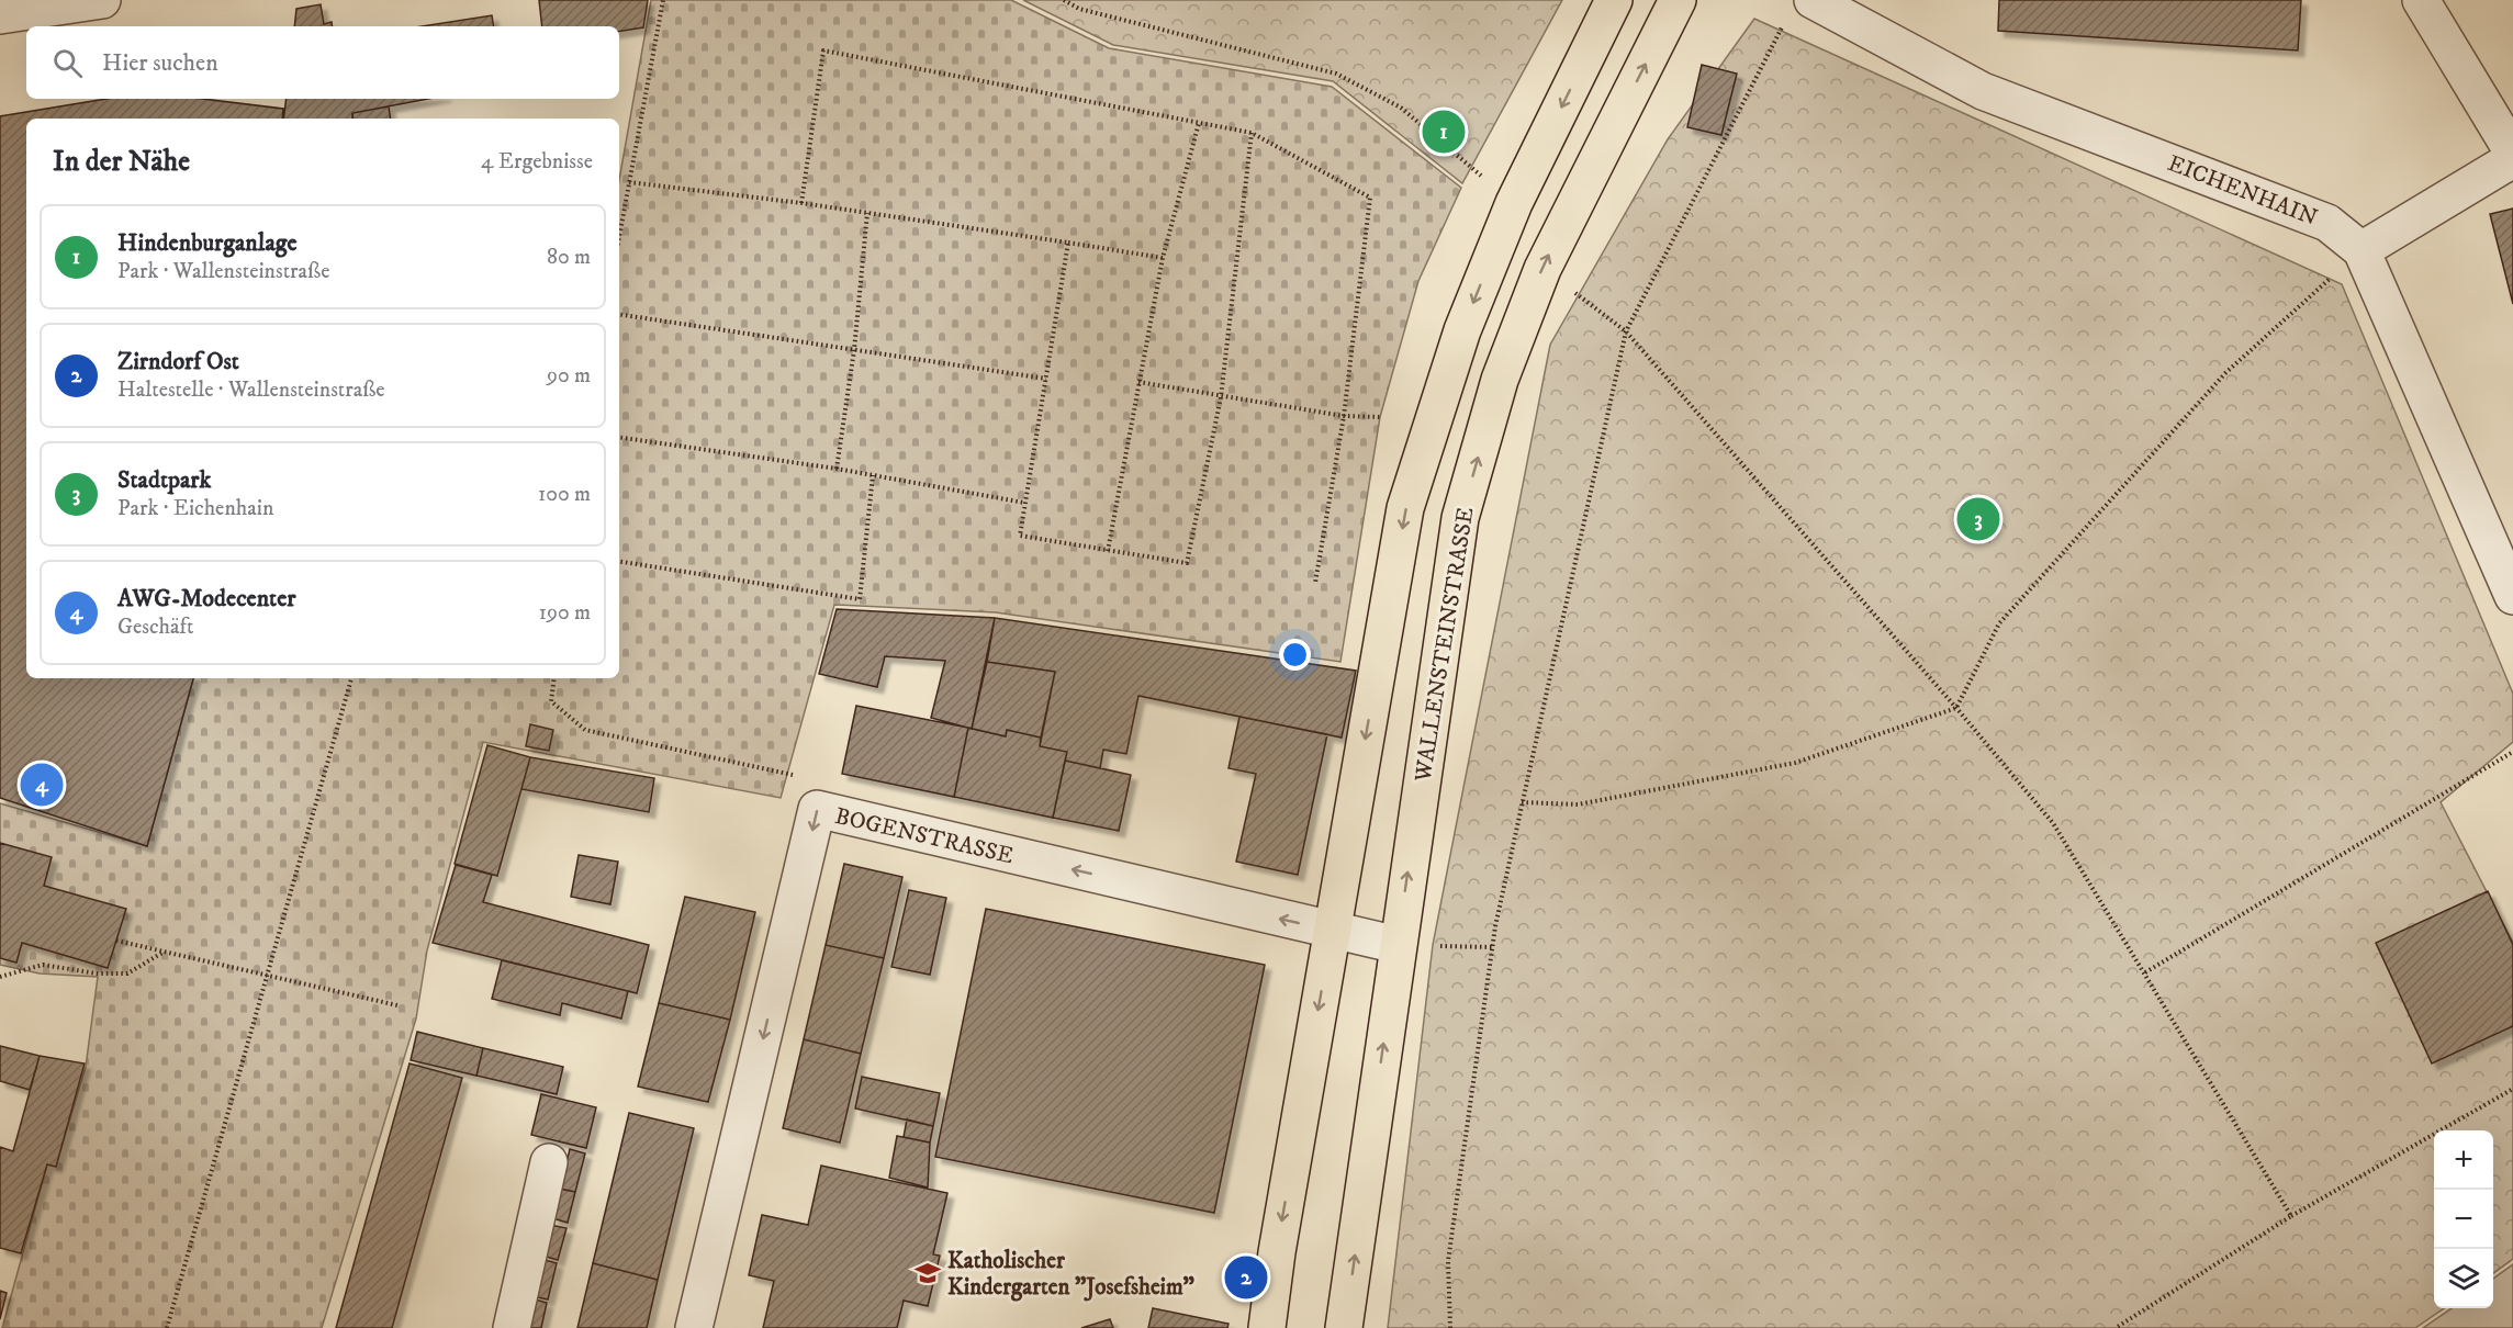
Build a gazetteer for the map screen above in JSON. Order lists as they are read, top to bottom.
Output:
{
  "streets": {
    "main road": ["WALLENSTEINSTRASSE"],
    "street": ["EICHENHAIN", "BOGENSTRASSE"]
  },
  "crossings": [
    ["WALLENSTEINSTRASSE", "BOGENSTRASSE"]
  ],
  "places": {
    "school or university": ["Katholischer Kindergarten \"Josefsheim\""]
  },
  "page": {
    "search": "Hier suchen",
    "pins": [
      "1",
      "3",
      "4",
      "2"
    ],
    "heading": ["In der Nähe", "4 Ergebnisse"],
    "list": [
      {
        "mark": "1",
        "name": "Hindenburganlage",
        "note": "Park · Wallensteinstraße",
        "value": "80 m"
      },
      {
        "mark": "2",
        "name": "Zirndorf Ost",
        "note": "Haltestelle · Wallensteinstraße",
        "value": "90 m"
      },
      {
        "mark": "3",
        "name": "Stadtpark",
        "note": "Park · Eichenhain",
        "value": "100 m"
      },
      {
        "mark": "4",
        "name": "AWG-Modecenter",
        "note": "Geschäft",
        "value": "190 m"
      }
    ],
    "map_buttons": ["+", "−"]
  }
}
